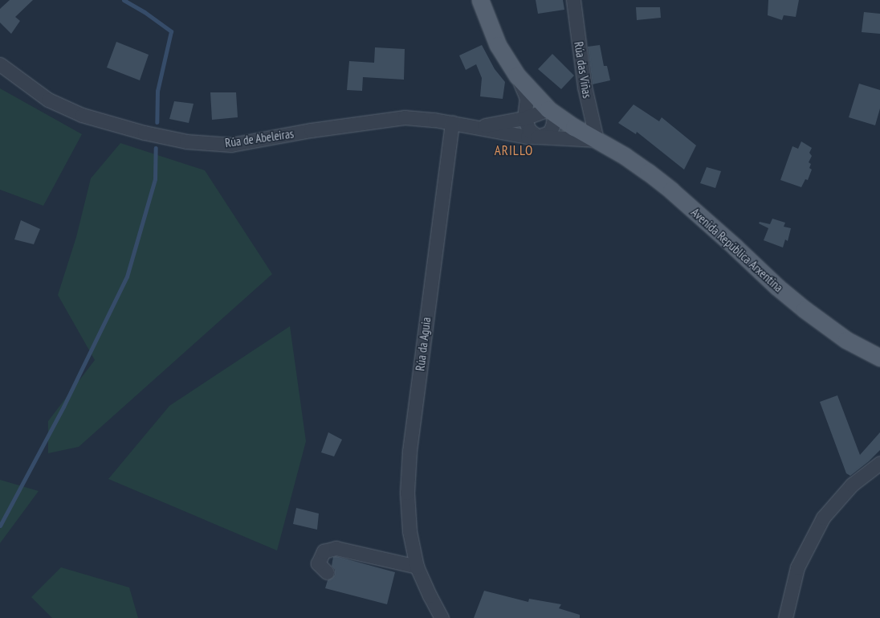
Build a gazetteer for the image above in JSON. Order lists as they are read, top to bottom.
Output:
{
  "streets": {
    "main road": ["Avenida República Arxentina"],
    "street": ["Rúa das Viñas", "Rúa de Abeleiras", "Rúa da Aguia"]
  },
  "crossings": [
    ["Rúa das Viñas", "Avenida República Arxentina"],
    ["Rúa de Abeleiras", "Avenida República Arxentina"],
    ["Rúa de Abeleiras", "Rúa da Aguia"]
  ],
  "districts": ["ARILLO"]
}
